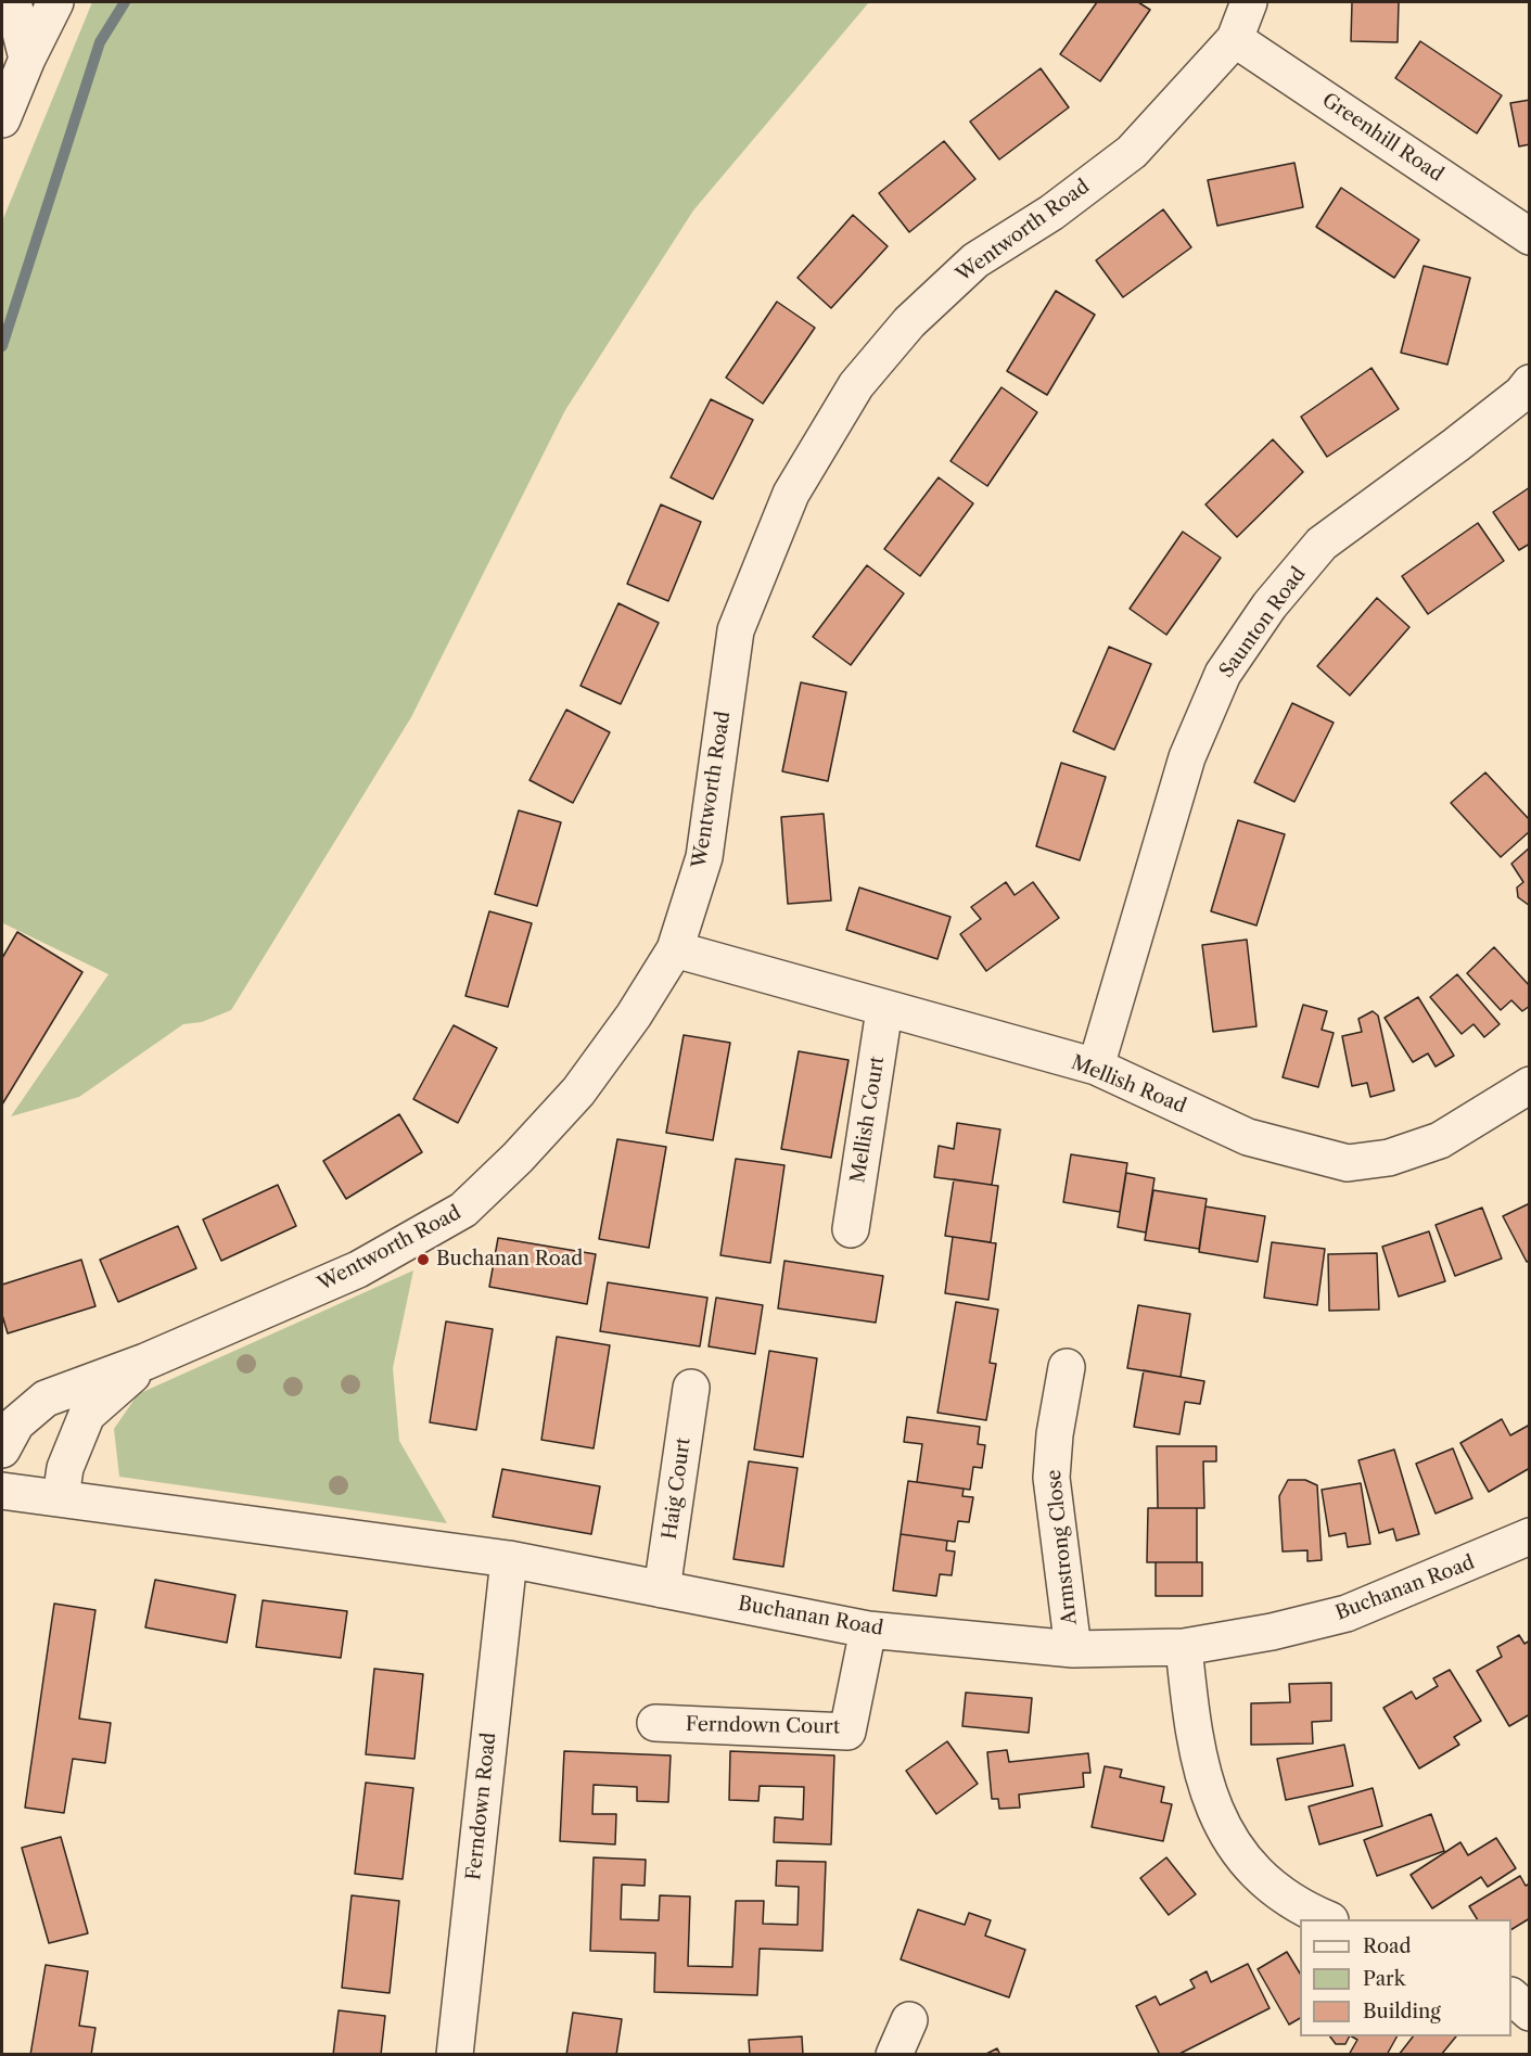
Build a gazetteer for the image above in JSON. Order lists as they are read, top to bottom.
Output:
{
  "streets": {
    "street": [
      "Greenhill Road",
      "Wentworth Road",
      "Saunton Road",
      "Mellish Road",
      "Mellish Court",
      "Haig Court",
      "Armstrong Close",
      "Buchanan Road",
      "Ferndown Court",
      "Ferndown Road"
    ]
  },
  "crossings": [
    ["Greenhill Road", "Wentworth Road"],
    ["Wentworth Road", "Mellish Road"],
    ["Saunton Road", "Mellish Road"],
    ["Mellish Road", "Mellish Court"],
    ["Haig Court", "Buchanan Road"],
    ["Armstrong Close", "Buchanan Road"],
    ["Buchanan Road", "Ferndown Court"],
    ["Buchanan Road", "Ferndown Road"]
  ],
  "places": ["Buchanan Road"],
  "legend": ["Road", "Park", "Building"]
}
